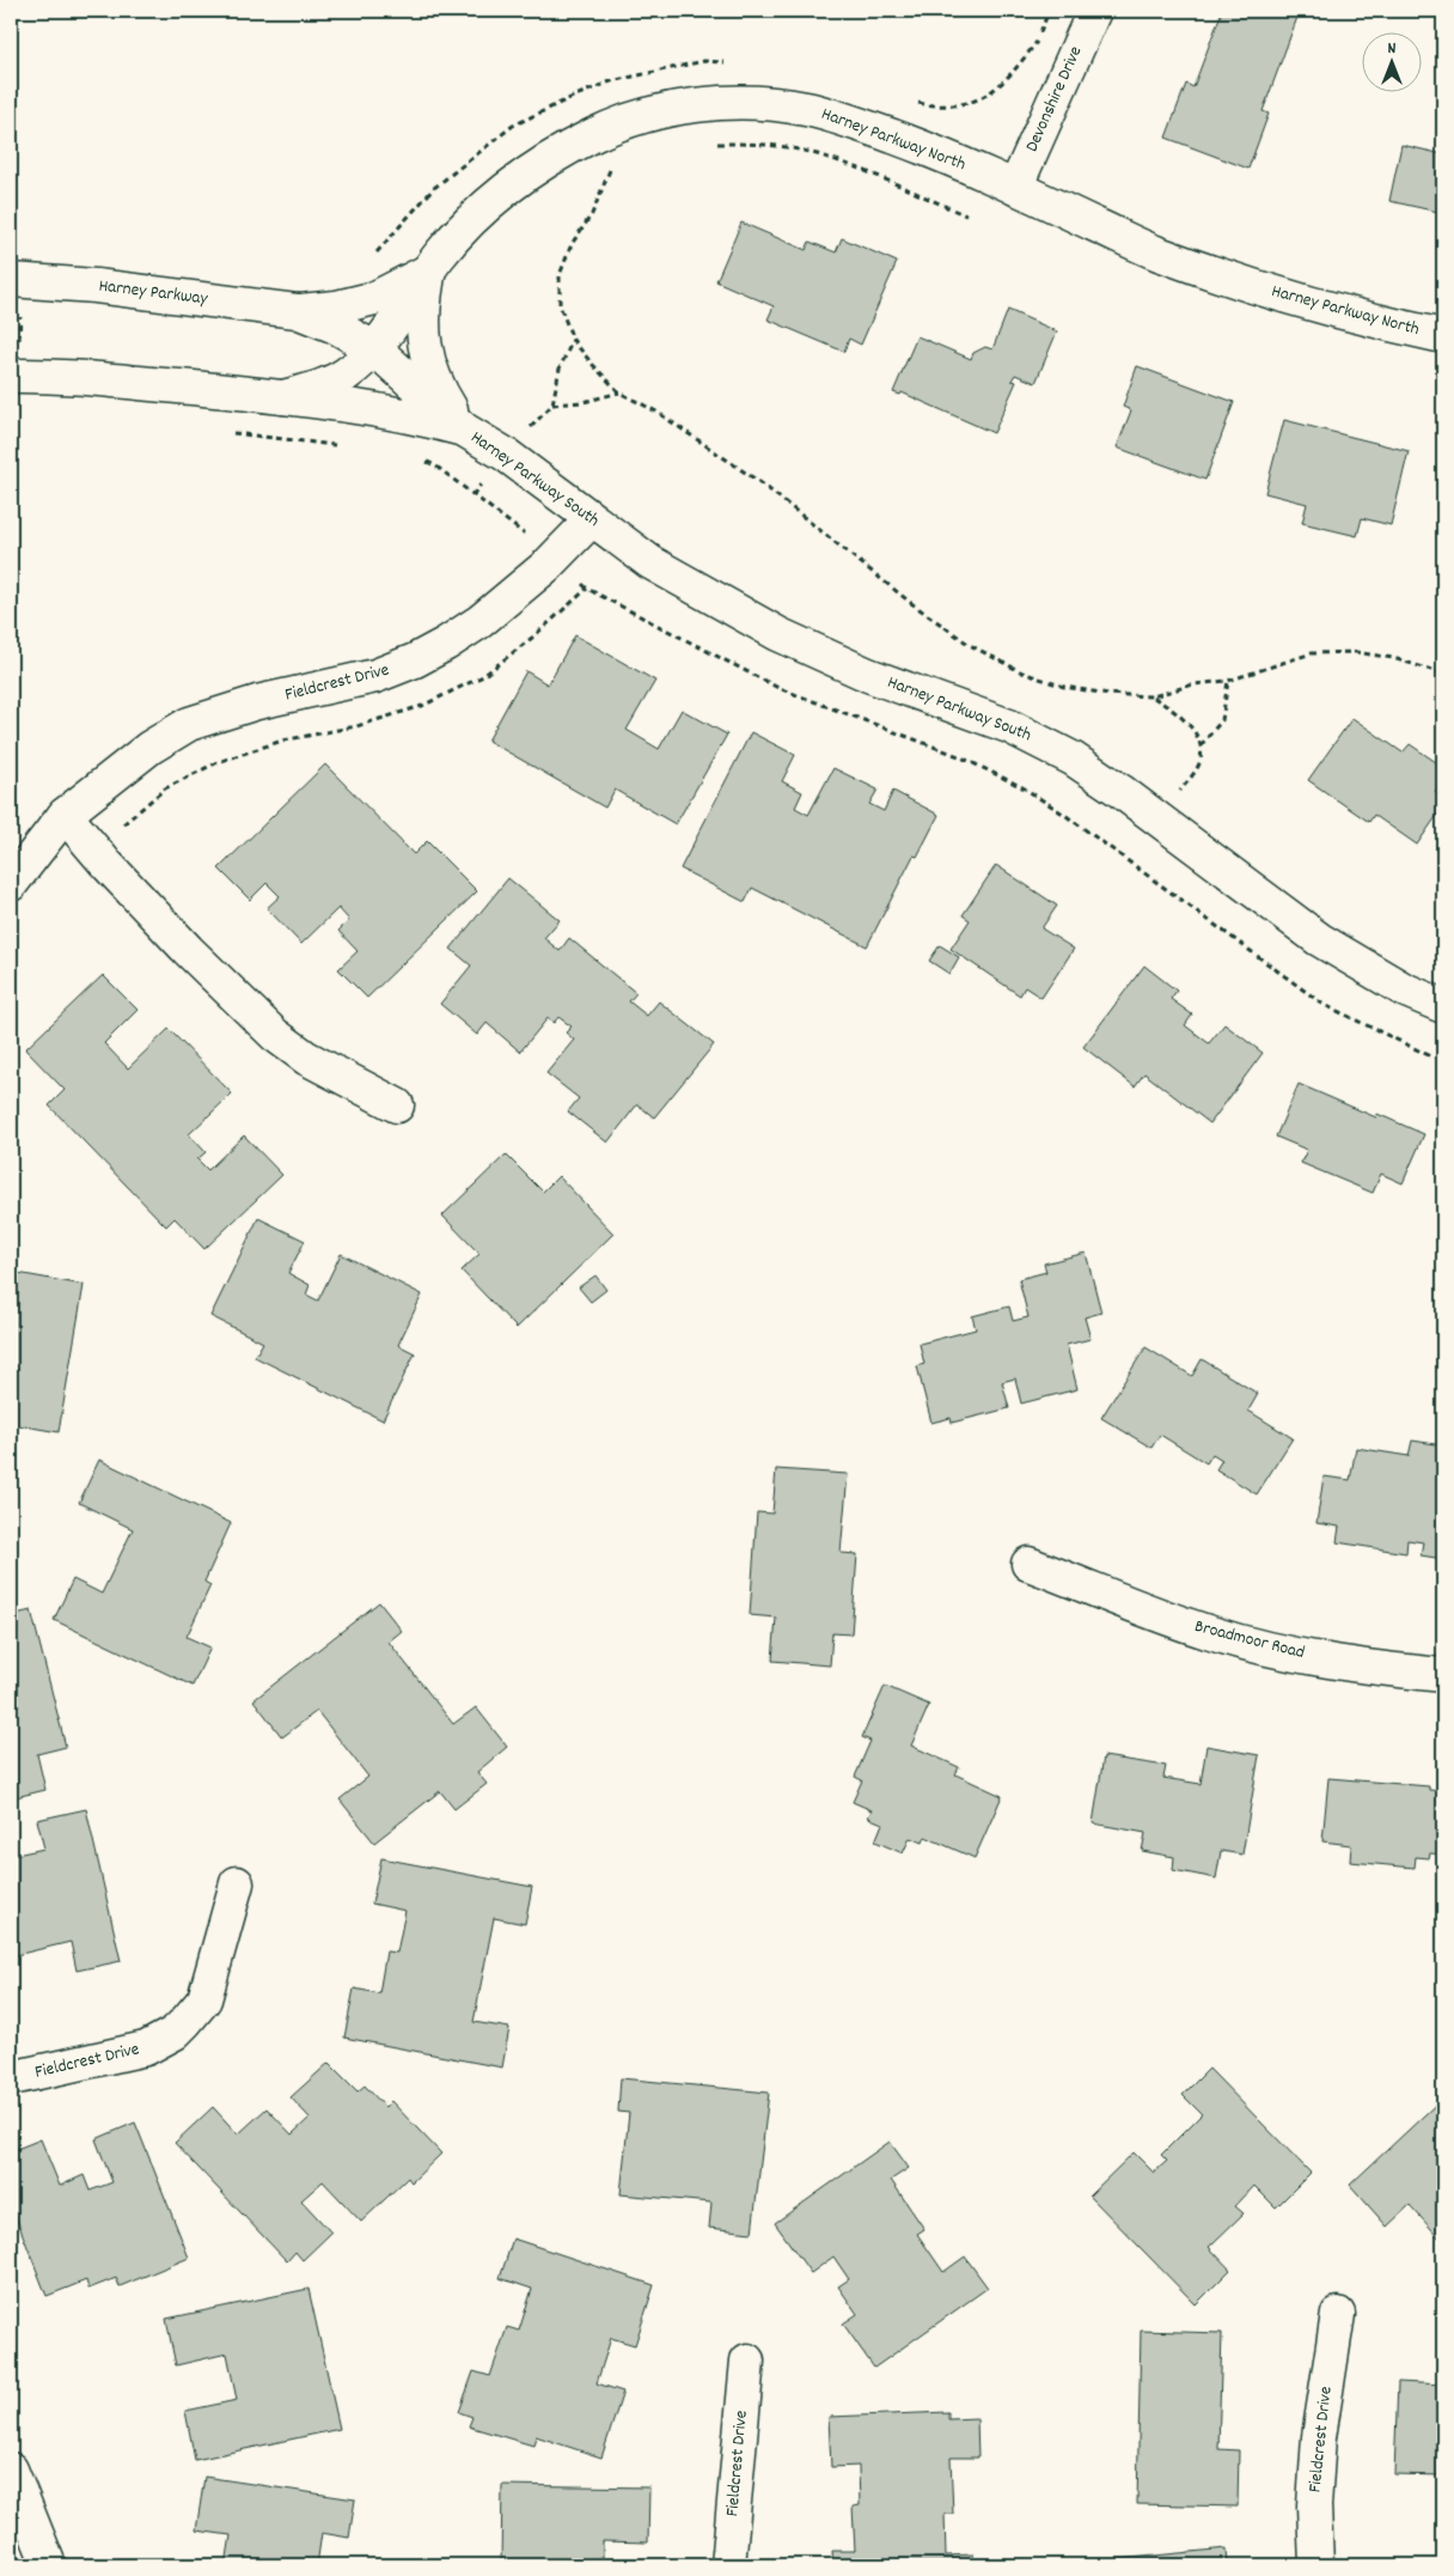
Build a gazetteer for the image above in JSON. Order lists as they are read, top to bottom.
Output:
{
  "streets": {
    "street": [
      "Devonshire Drive",
      "Harney Parkway North",
      "Harney Parkway",
      "Harney Parkway South",
      "Fieldcrest Drive",
      "Broadmoor Road"
    ]
  },
  "crossings": [
    ["Devonshire Drive", "Harney Parkway North"],
    ["Harney Parkway North", "Harney Parkway"],
    ["Harney Parkway", "Harney Parkway South"],
    ["Harney Parkway South", "Fieldcrest Drive"]
  ],
  "north": "top"
}
